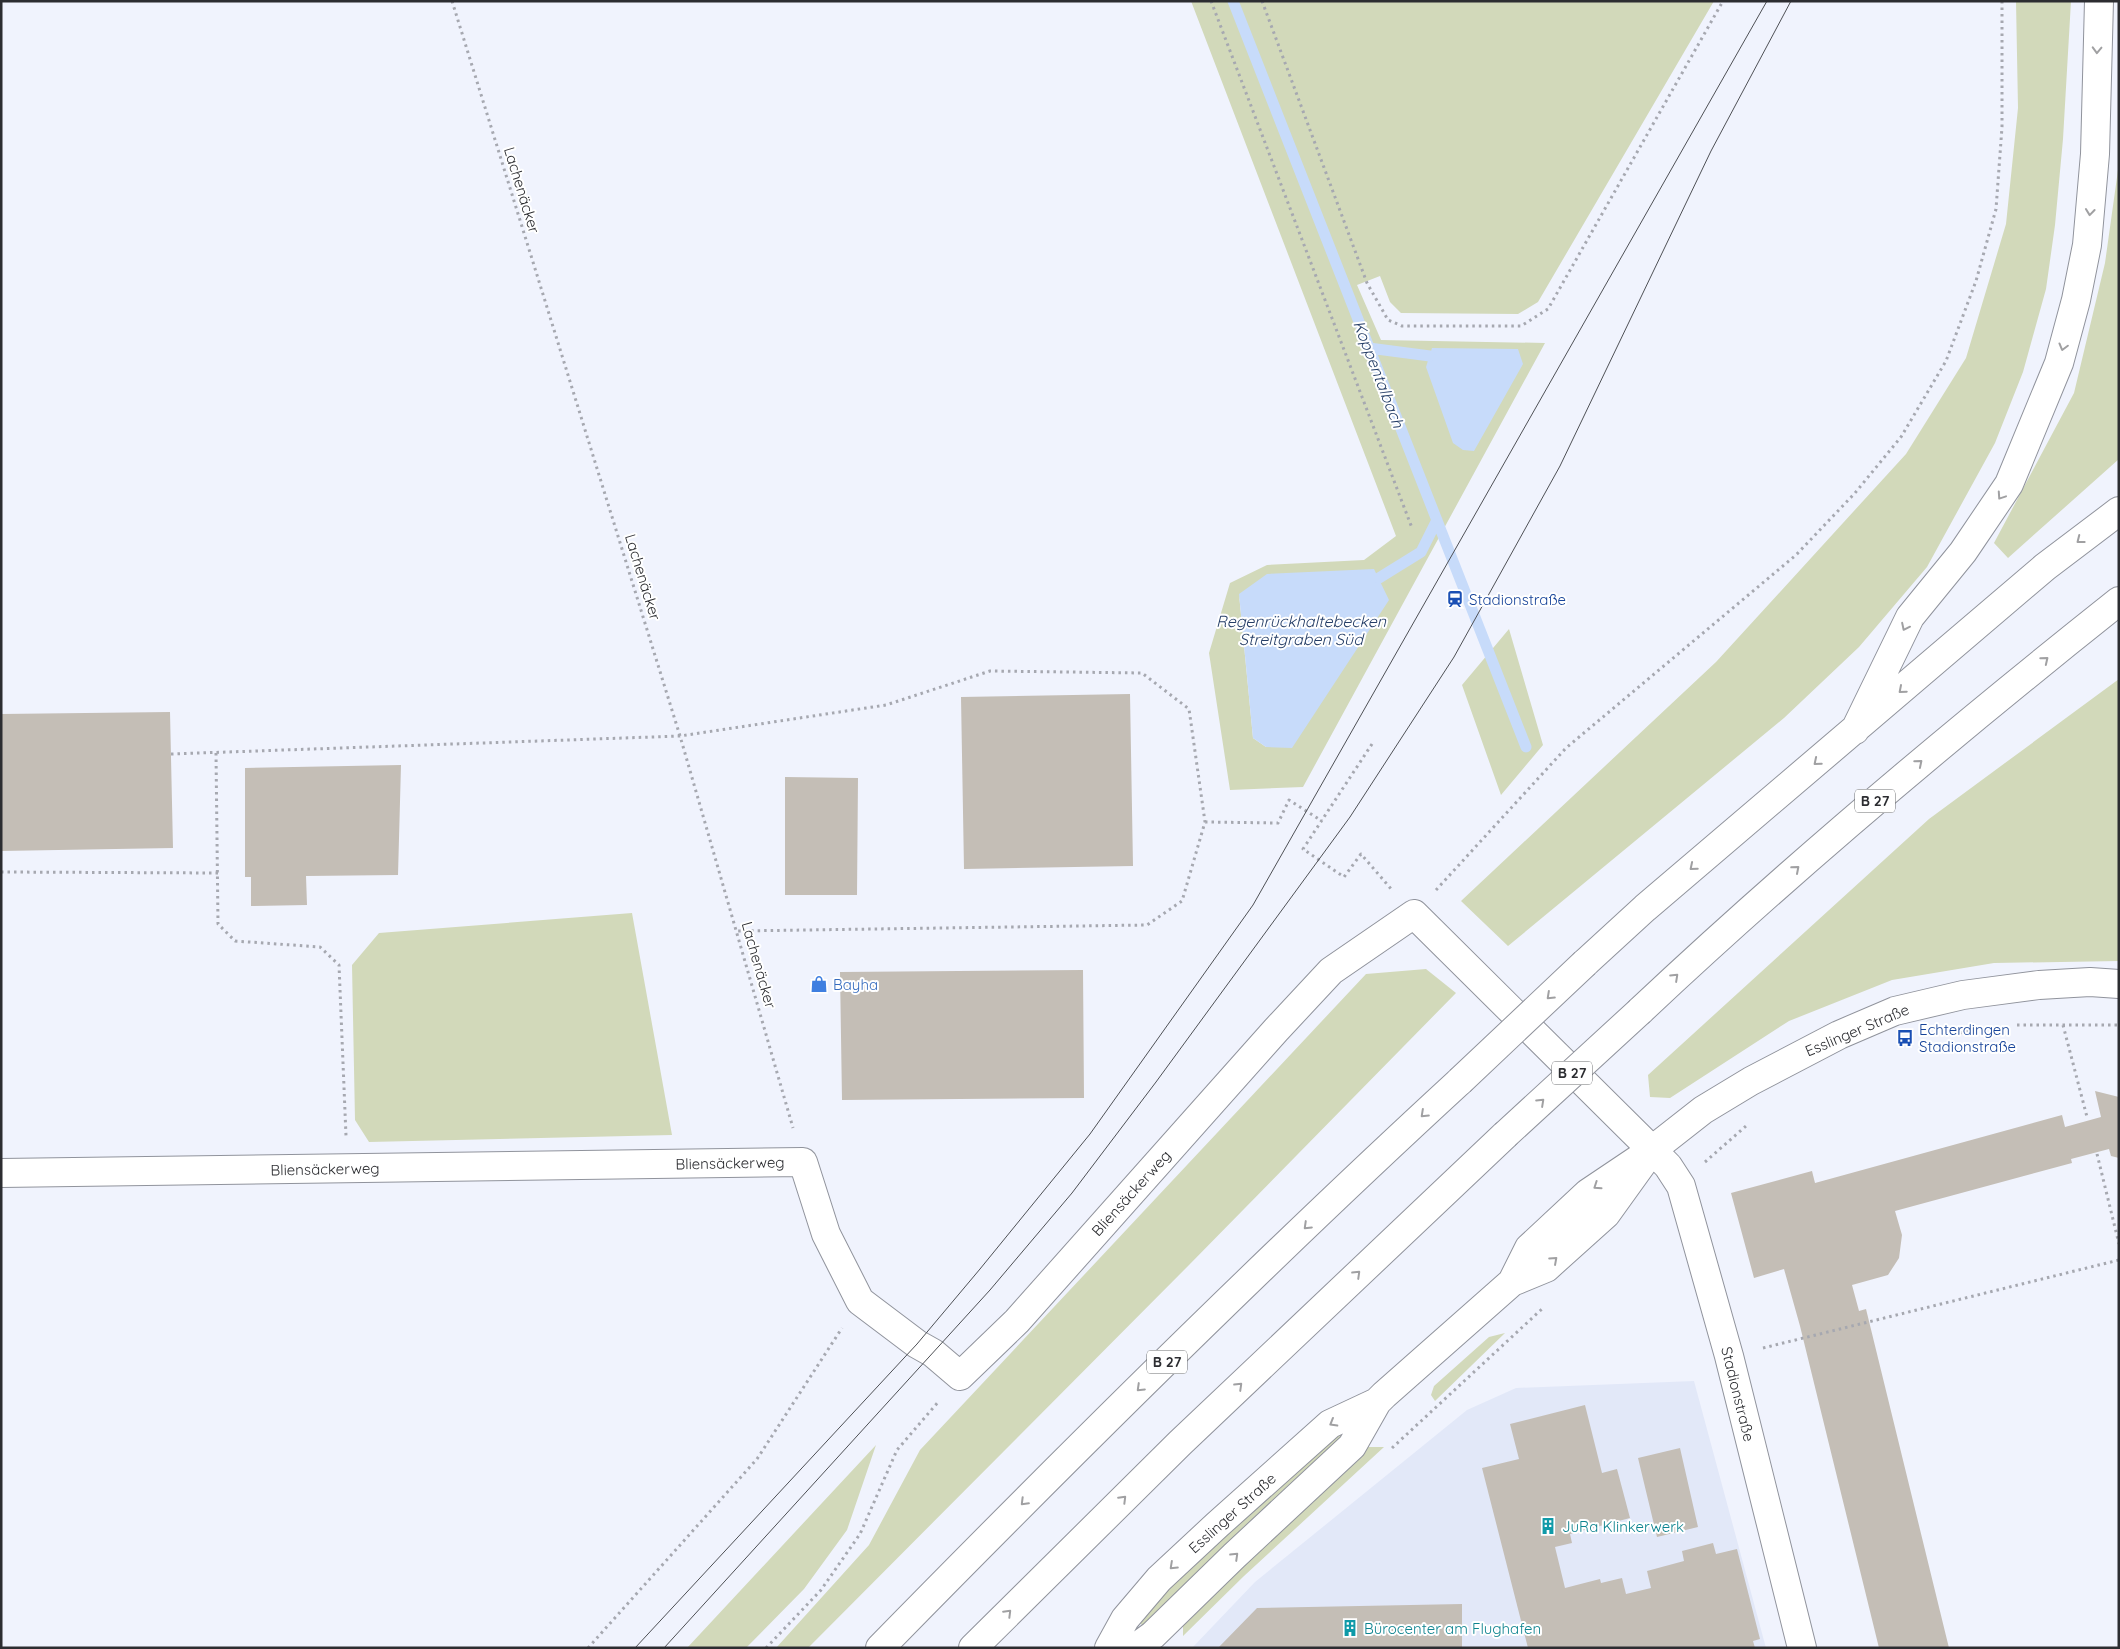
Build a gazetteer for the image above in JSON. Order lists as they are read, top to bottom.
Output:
{
  "streets": {
    "main road": [
      "B 27",
      "Esslinger Straße",
      "Bliensäckerweg",
      "Stadionstraße"
    ],
    "path": ["Lachenäcker"]
  },
  "crossings": [
    ["Lachenäcker", "Bliensäckerweg"],
    ["Esslinger Straße", "Stadionstraße"],
    ["Bliensäckerweg", "Stadionstraße"]
  ],
  "water": ["Koppentalbach", "Regenrückhaltebecken Streitgraben Süd"],
  "places": {
    "station": ["Stadionstraße"],
    "shop": ["Bayha"],
    "bus stop": ["Echterdingen Stadionstraße"],
    "building": ["JuRa Klinkerwerk", "Bürocenter am Flughafen"]
  }
}
